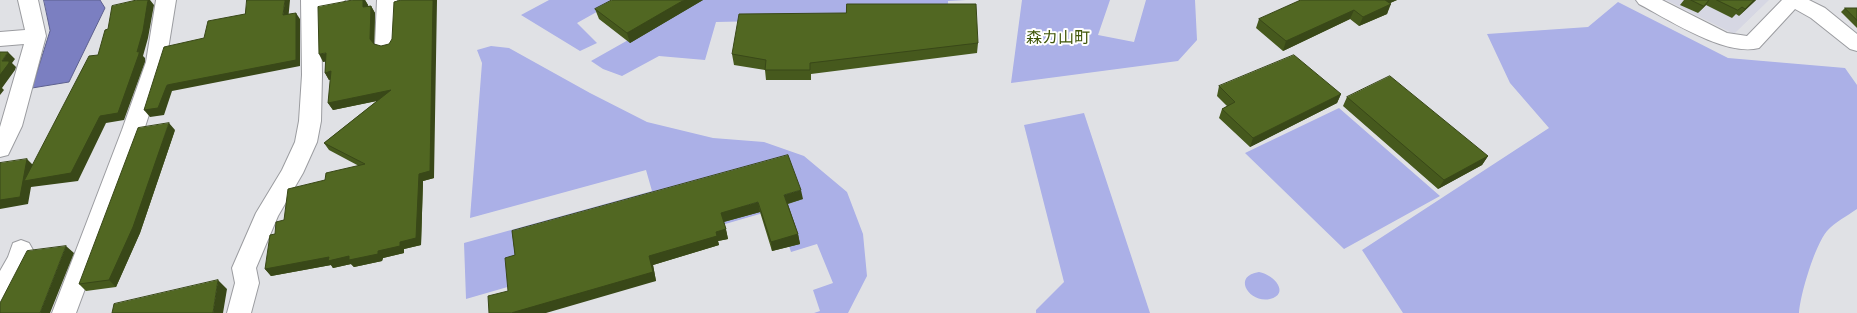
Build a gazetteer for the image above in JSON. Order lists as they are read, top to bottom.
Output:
{
  "districts": ["森カ山町"]
}
